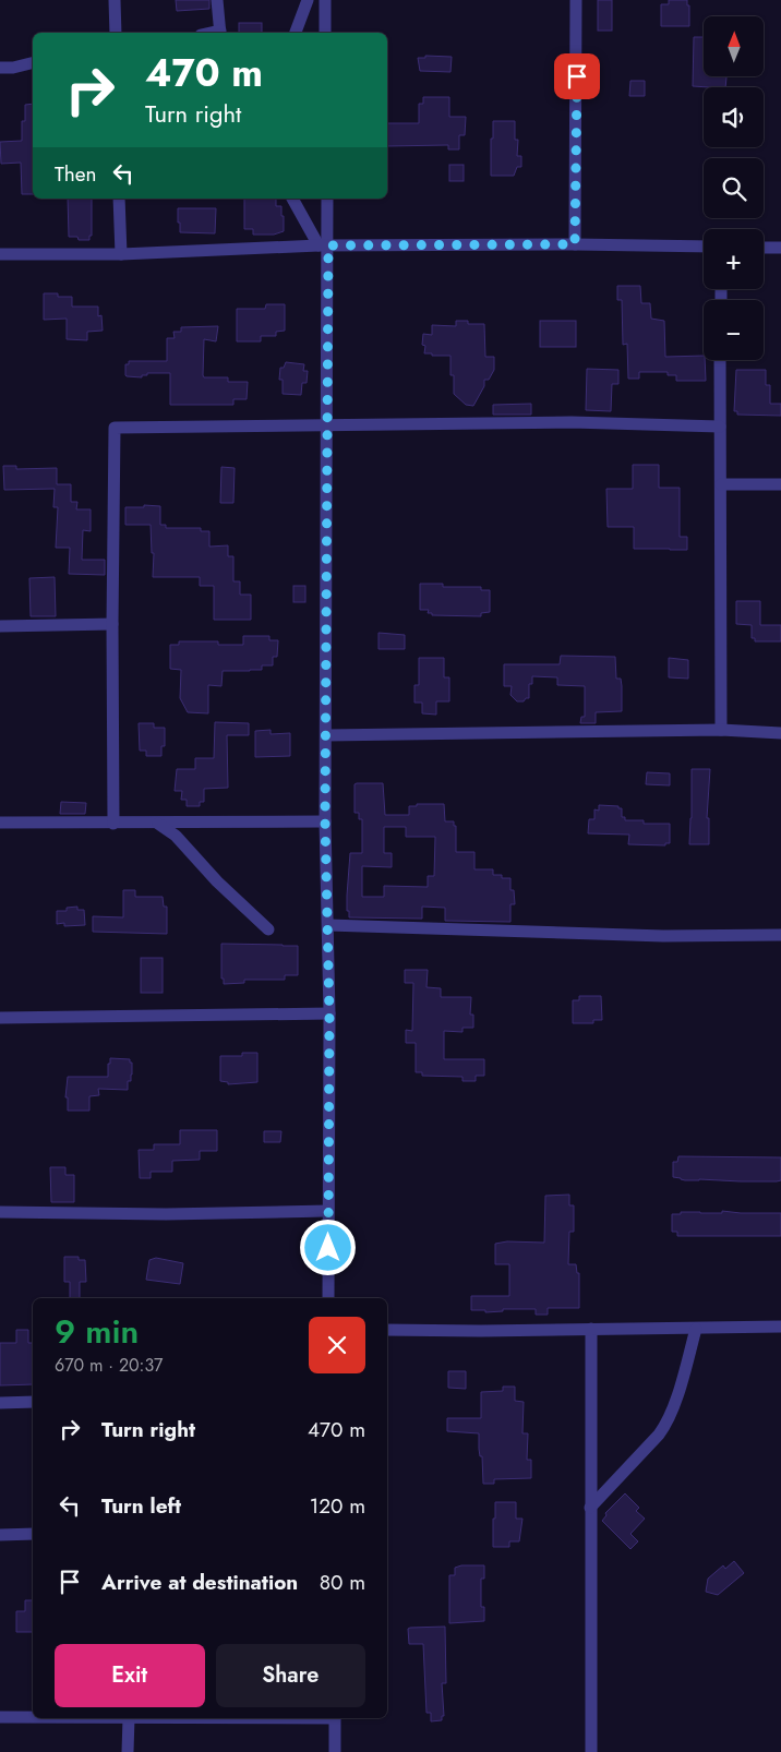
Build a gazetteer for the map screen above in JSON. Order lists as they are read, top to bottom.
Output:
{
  "north": "top",
  "page": {
    "map_buttons": ["+", "−"],
    "turn": ["470 m", "Turn right"],
    "then": "Then",
    "heading": ["9 min", "670 m · 20:37"],
    "list": [
      {
        "name": "Turn right",
        "value": "470 m"
      },
      {
        "name": "Turn left",
        "value": "120 m"
      },
      {
        "name": "Arrive at destination",
        "value": "80 m"
      }
    ],
    "buttons": ["Exit", "Share"]
  }
}
